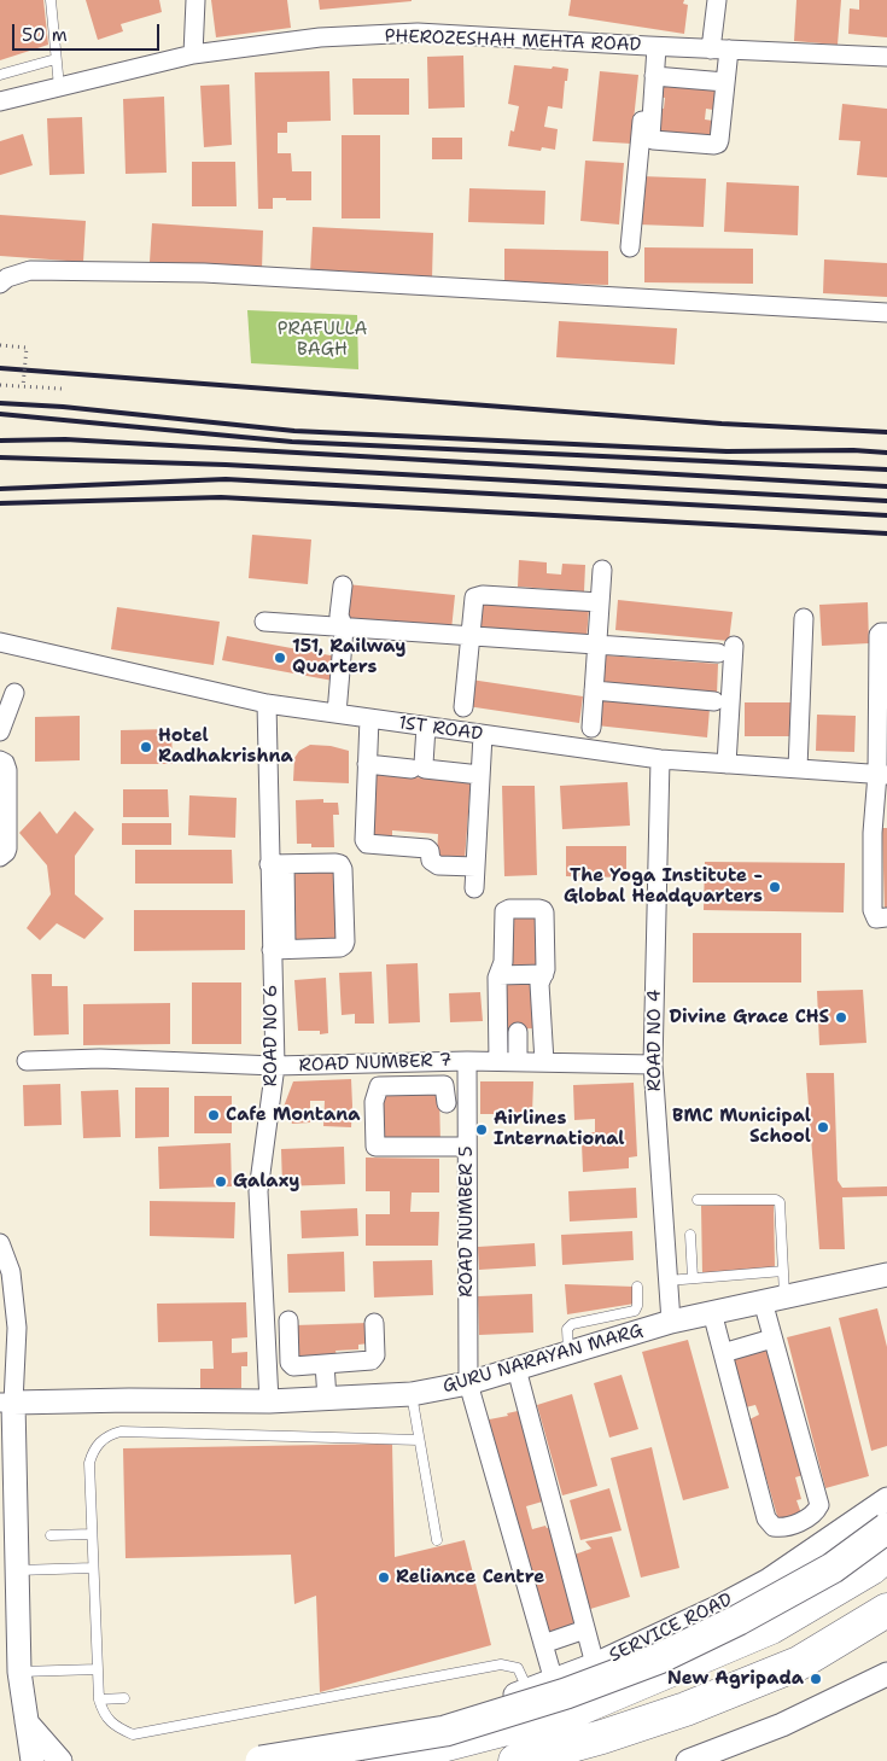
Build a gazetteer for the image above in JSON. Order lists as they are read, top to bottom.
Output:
{
  "streets": {
    "street": [
      "PHEROZESHAH MEHTA ROAD",
      "1ST ROAD",
      "ROAD NO 6",
      "ROAD NO 4",
      "ROAD NUMBER 7",
      "ROAD NUMBER 5",
      "GURU NARAYAN MARG",
      "SERVICE ROAD"
    ]
  },
  "crossings": [
    ["1ST ROAD", "ROAD NO 6"],
    ["1ST ROAD", "ROAD NO 4"],
    ["ROAD NO 6", "ROAD NUMBER 7"],
    ["ROAD NO 6", "GURU NARAYAN MARG"],
    ["ROAD NO 4", "ROAD NUMBER 7"],
    ["ROAD NO 4", "GURU NARAYAN MARG"],
    ["ROAD NUMBER 7", "ROAD NUMBER 5"],
    ["ROAD NUMBER 5", "GURU NARAYAN MARG"],
    ["ROAD NUMBER 5", "SERVICE ROAD"]
  ],
  "parks": ["PRAFULLA BAGH"],
  "places": [
    "151, Railway Quarters",
    "Hotel Radhakrishna",
    "The Yoga Institute - Global Headquarters",
    "Divine Grace CHS",
    "Cafe Montana",
    "BMC Municipal School",
    "Airlines International",
    "Galaxy",
    "Reliance Centre",
    "New Agripada"
  ],
  "scale_bar": "50 m"
}
